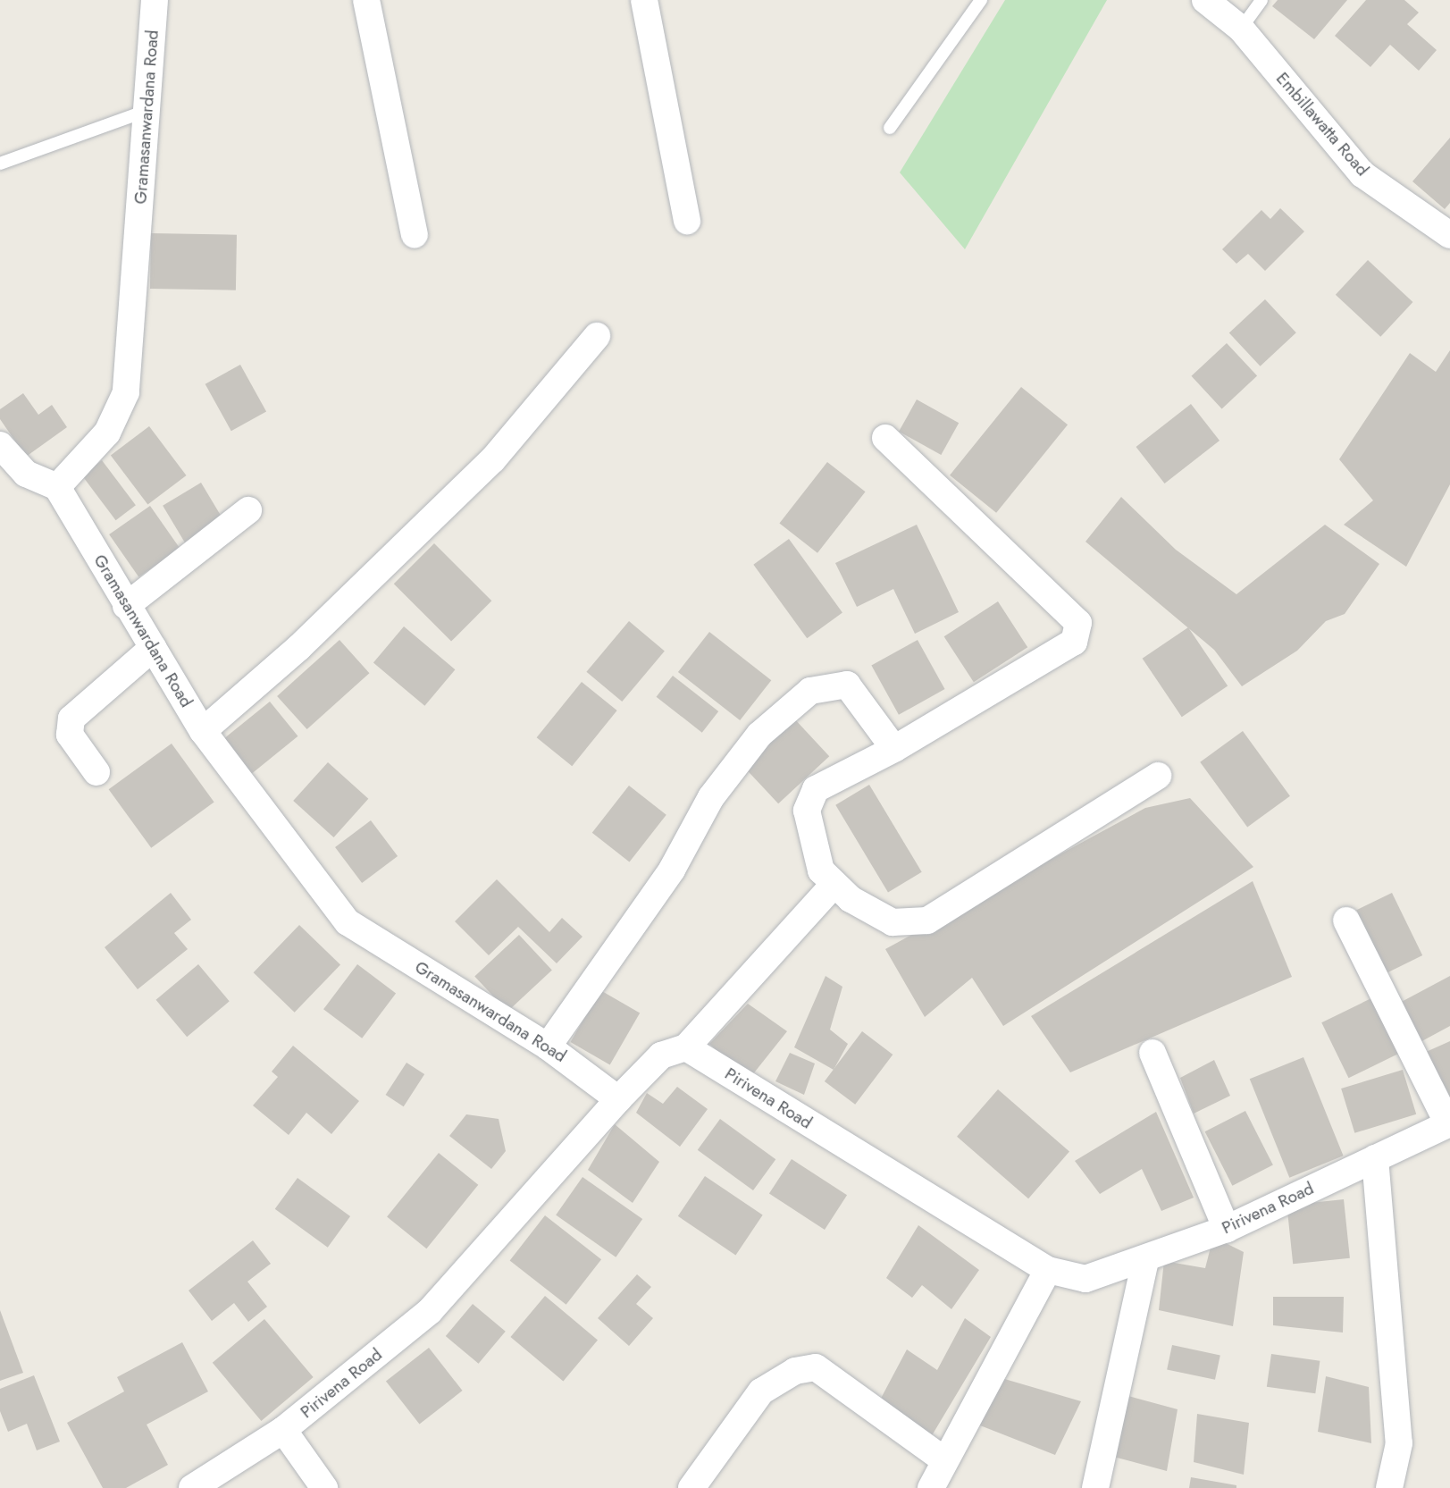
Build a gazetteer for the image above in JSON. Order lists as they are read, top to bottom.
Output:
{
  "streets": {
    "street": ["Gramasanwardana Road", "Embillawatta Road", "Pirivena Road"]
  },
  "crossings": [
    ["Gramasanwardana Road", "Pirivena Road"]
  ]
}
